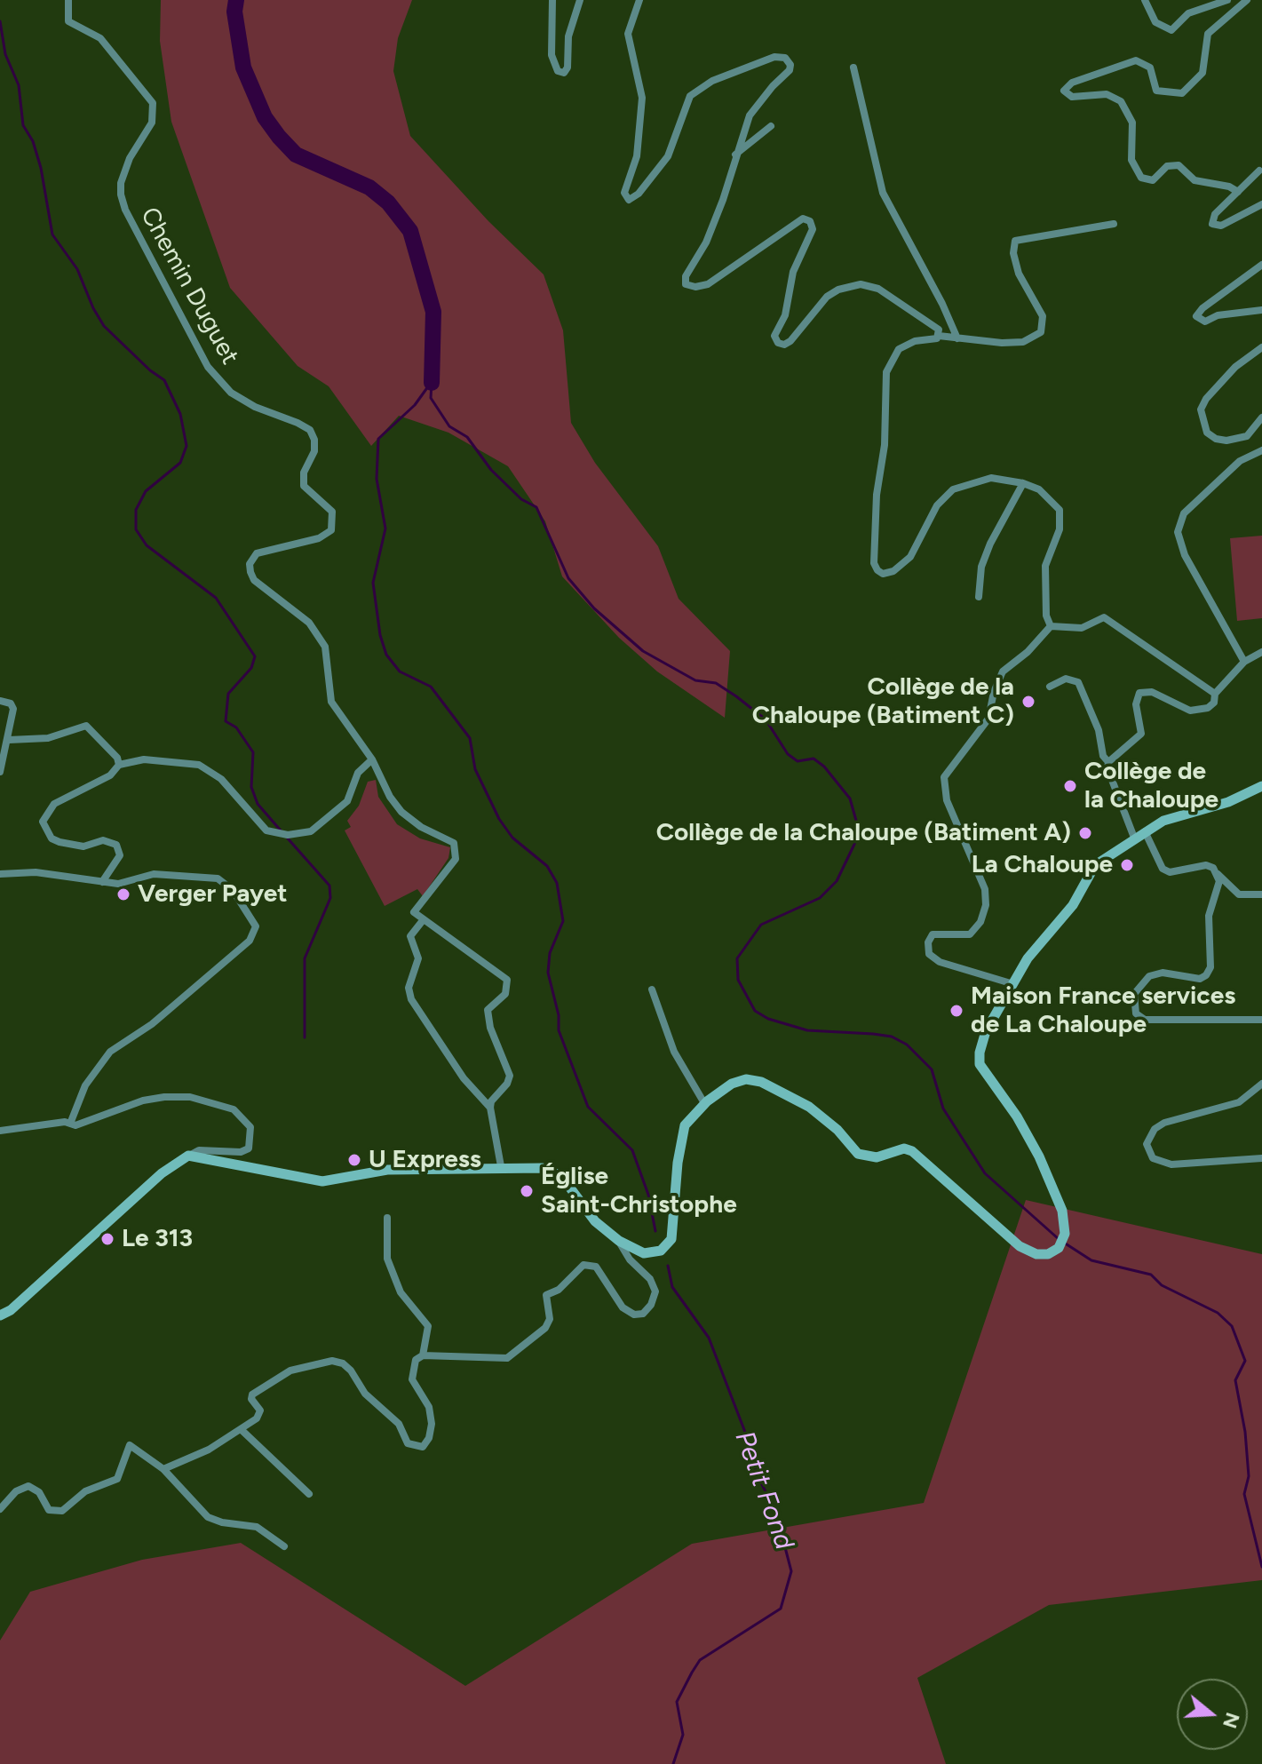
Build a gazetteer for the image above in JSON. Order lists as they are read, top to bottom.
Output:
{
  "streets": {
    "street": ["Chemin Duguet"]
  },
  "water": ["Petit Fond"],
  "places": [
    "Collège de la Chaloupe (Batiment C)",
    "Collège de la Chaloupe",
    "Collège de la Chaloupe (Batiment A)",
    "La Chaloupe",
    "Verger Payet",
    "Maison France services de La Chaloupe",
    "U Express",
    "Église Saint-Christophe",
    "Le 313"
  ],
  "north": "right"
}
